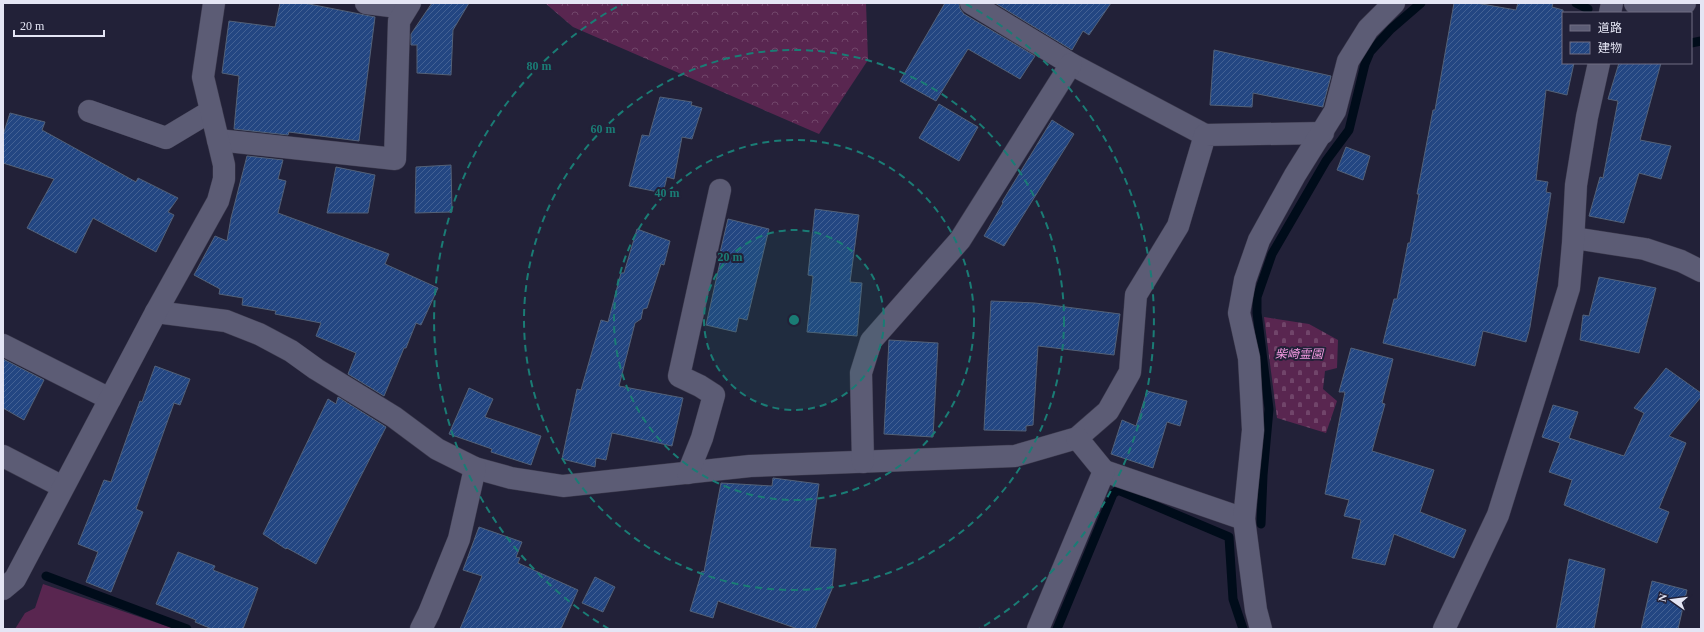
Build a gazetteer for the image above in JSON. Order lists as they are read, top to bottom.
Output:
{
  "parks": ["柴崎霊園"],
  "legend": ["道路", "建物"],
  "scale_bar": "20 m",
  "north": "left",
  "rings": [
    "80 m",
    "60 m",
    "40 m",
    "20 m"
  ]
}
